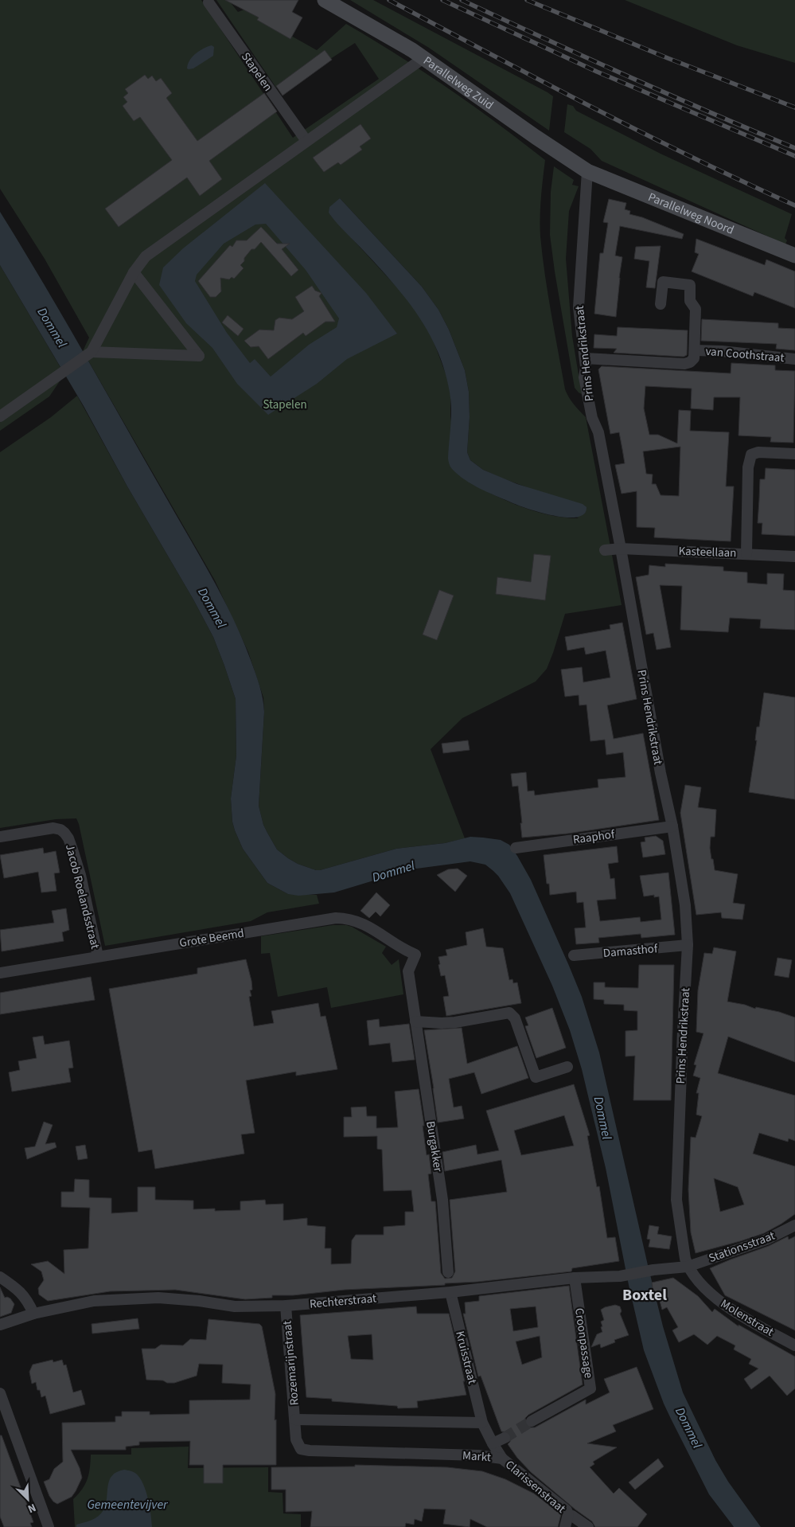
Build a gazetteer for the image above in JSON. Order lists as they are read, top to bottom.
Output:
{
  "streets": {
    "street": [
      "Stapelen",
      "Parallelweg Zuid",
      "Parallelweg Noord",
      "Prins Hendrikstraat",
      "van Coothstraat",
      "Kasteellaan",
      "Raaphof",
      "Jacob Roelandsstraat",
      "Grote Beemd",
      "Damasthof",
      "Burgakker",
      "Stationsstraat",
      "Rechterstraat",
      "Molenstraat",
      "Croonpassage",
      "Kruisstraat",
      "Rozemarijnstraat",
      "Markt",
      "Clarissenstraat"
    ]
  },
  "crossings": [
    ["Parallelweg Zuid", "Parallelweg Noord"],
    ["Parallelweg Zuid", "Prins Hendrikstraat"],
    ["Parallelweg Noord", "Prins Hendrikstraat"],
    ["Prins Hendrikstraat", "van Coothstraat"],
    ["Prins Hendrikstraat", "Kasteellaan"],
    ["Prins Hendrikstraat", "Raaphof"],
    ["Prins Hendrikstraat", "Damasthof"],
    ["Prins Hendrikstraat", "Stationsstraat"],
    ["Prins Hendrikstraat", "Rechterstraat"],
    ["Prins Hendrikstraat", "Molenstraat"],
    ["Jacob Roelandsstraat", "Grote Beemd"],
    ["Grote Beemd", "Burgakker"],
    ["Stationsstraat", "Rechterstraat"],
    ["Stationsstraat", "Molenstraat"],
    ["Rechterstraat", "Molenstraat"],
    ["Rechterstraat", "Croonpassage"],
    ["Rechterstraat", "Kruisstraat"],
    ["Rechterstraat", "Rozemarijnstraat"],
    ["Kruisstraat", "Markt"],
    ["Rozemarijnstraat", "Markt"],
    ["Markt", "Clarissenstraat"]
  ],
  "districts": ["Boxtel"],
  "water": ["Dommel", "Gemeentevijver"],
  "parks": ["Stapelen"],
  "north": "bottom right"
}
